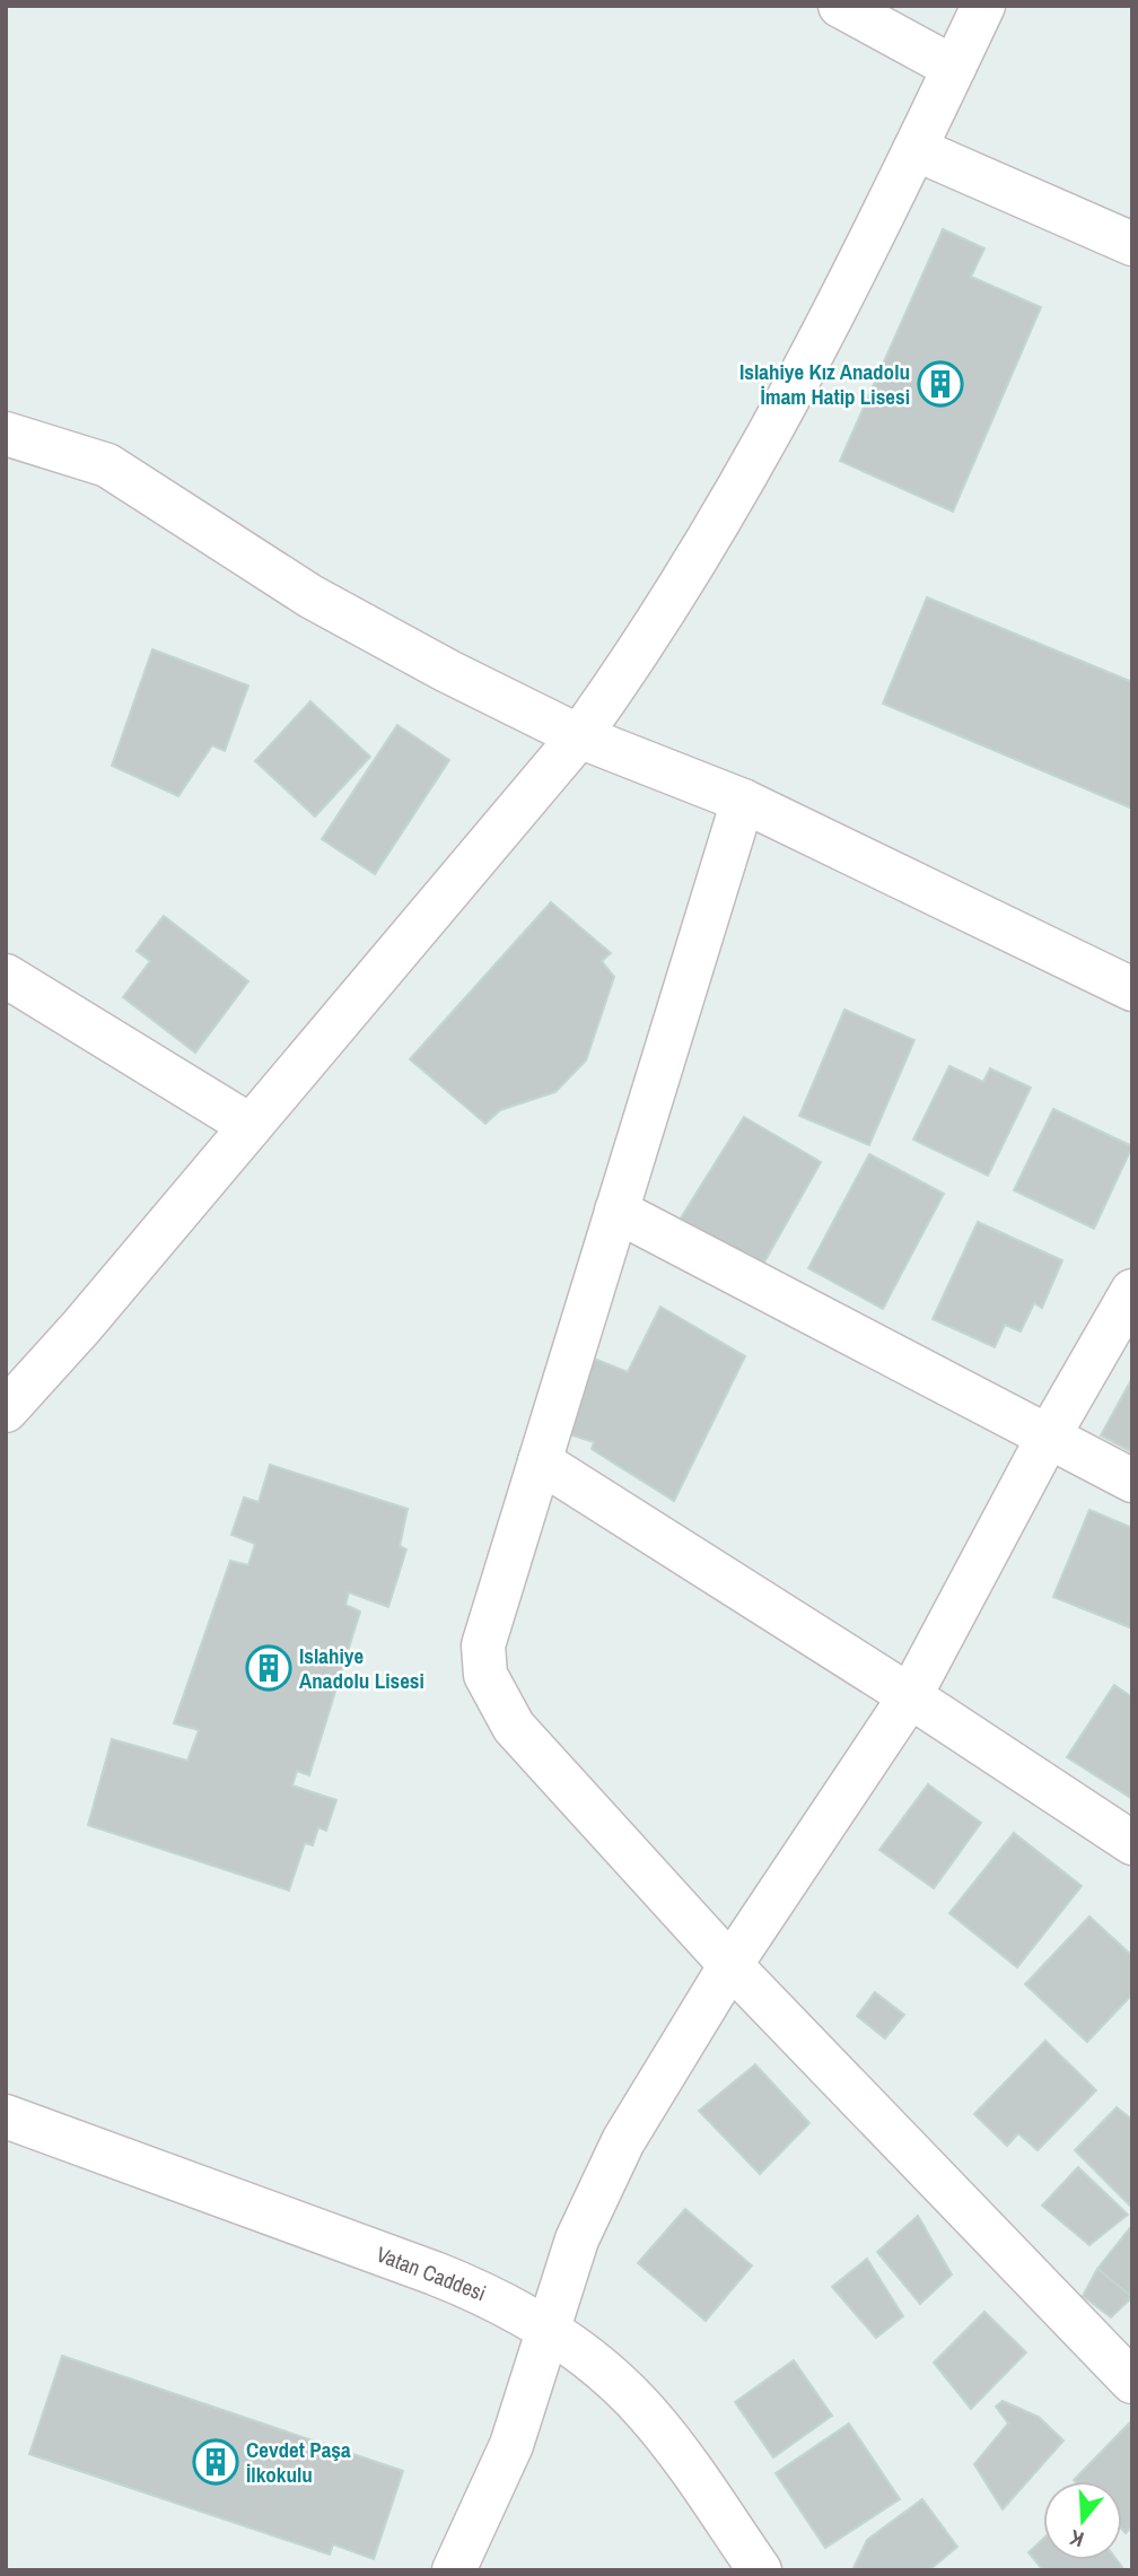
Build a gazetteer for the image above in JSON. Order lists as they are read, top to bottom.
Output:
{
  "streets": {
    "street": ["Vatan Caddesi"]
  },
  "places": {
    "building": ["Islahiye Kız Anadolu İmam Hatip Lisesi", "Islahiye Anadolu Lisesi", "Cevdet Paşa İlkokulu"]
  },
  "north": "bottom"
}
